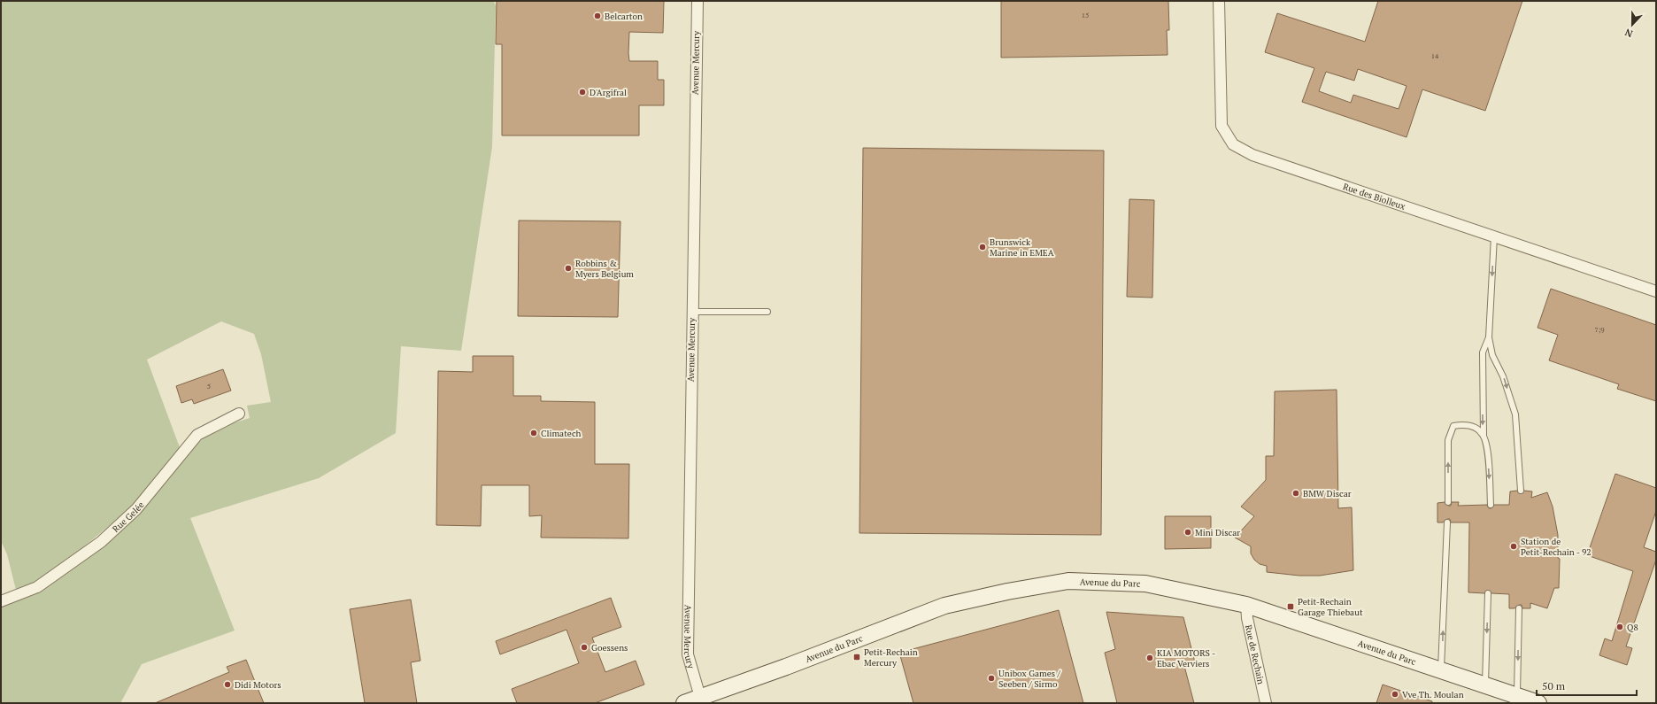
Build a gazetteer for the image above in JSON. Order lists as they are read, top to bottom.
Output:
{
  "streets": {
    "street": [
      "Avenue Mercury",
      "Rue des Biolleux",
      "Rue Gelée",
      "Avenue du Parc",
      "Rue de Rechain"
    ]
  },
  "crossings": [
    ["Avenue Mercury", "Avenue du Parc"],
    ["Avenue du Parc", "Rue de Rechain"]
  ],
  "places": {
    "other": [
      "Belcarton",
      "D'Argifral",
      "Brunswick Marine in EMEA",
      "Robbins & Myers Belgium",
      "Climatech",
      "BMW Discar",
      "Mini Discar",
      "Station de Petit-Rechain - 92",
      "Q8",
      "Goessens",
      "KIA MOTORS - Ebac Verviers",
      "Unibox Games / Seeben / Sirmo",
      "Didi Motors",
      "Vve Th. Moulan"
    ],
    "transit": ["Petit-Rechain Garage Thiebaut", "Petit-Rechain Mercury"]
  },
  "house_numbers": [
    "15",
    "14",
    "7;9",
    "5"
  ],
  "scale_bar": "50 m",
  "north": "bottom"
}
